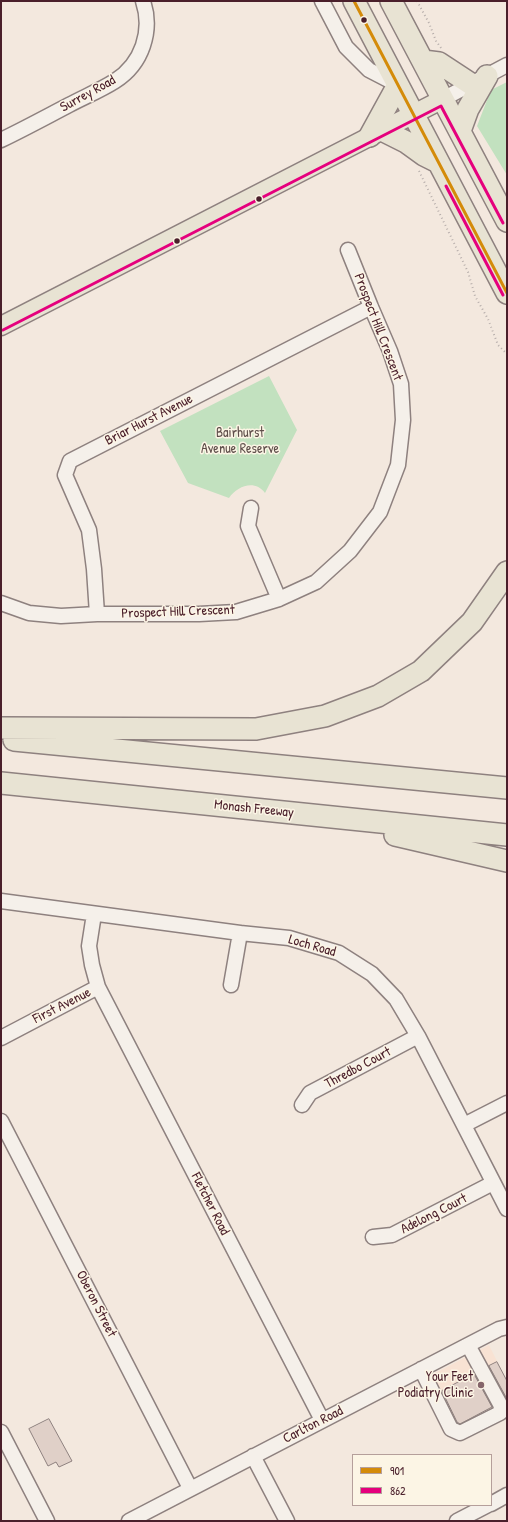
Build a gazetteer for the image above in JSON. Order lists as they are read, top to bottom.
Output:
{
  "streets": {
    "highway": ["Monash Freeway"],
    "street": [
      "Surrey Road",
      "Prospect Hill Crescent",
      "Briar Hurst Avenue",
      "Loch Road",
      "First Avenue",
      "Thredbo Court",
      "Fletcher Road",
      "Adelong Court",
      "Oberon Street",
      "Carlton Road"
    ]
  },
  "crossings": [
    ["Prospect Hill Crescent", "Briar Hurst Avenue"],
    ["Loch Road", "First Avenue"],
    ["Loch Road", "Thredbo Court"],
    ["Loch Road", "Adelong Court"],
    ["First Avenue", "Fletcher Road"],
    ["Fletcher Road", "Carlton Road"],
    ["Oberon Street", "Carlton Road"]
  ],
  "parks": ["Bairhurst Avenue Reserve"],
  "places": ["Your Feet Podiatry Clinic"],
  "lines": ["transit line 901", "transit line 862"],
  "legend": ["901", "862"]
}
